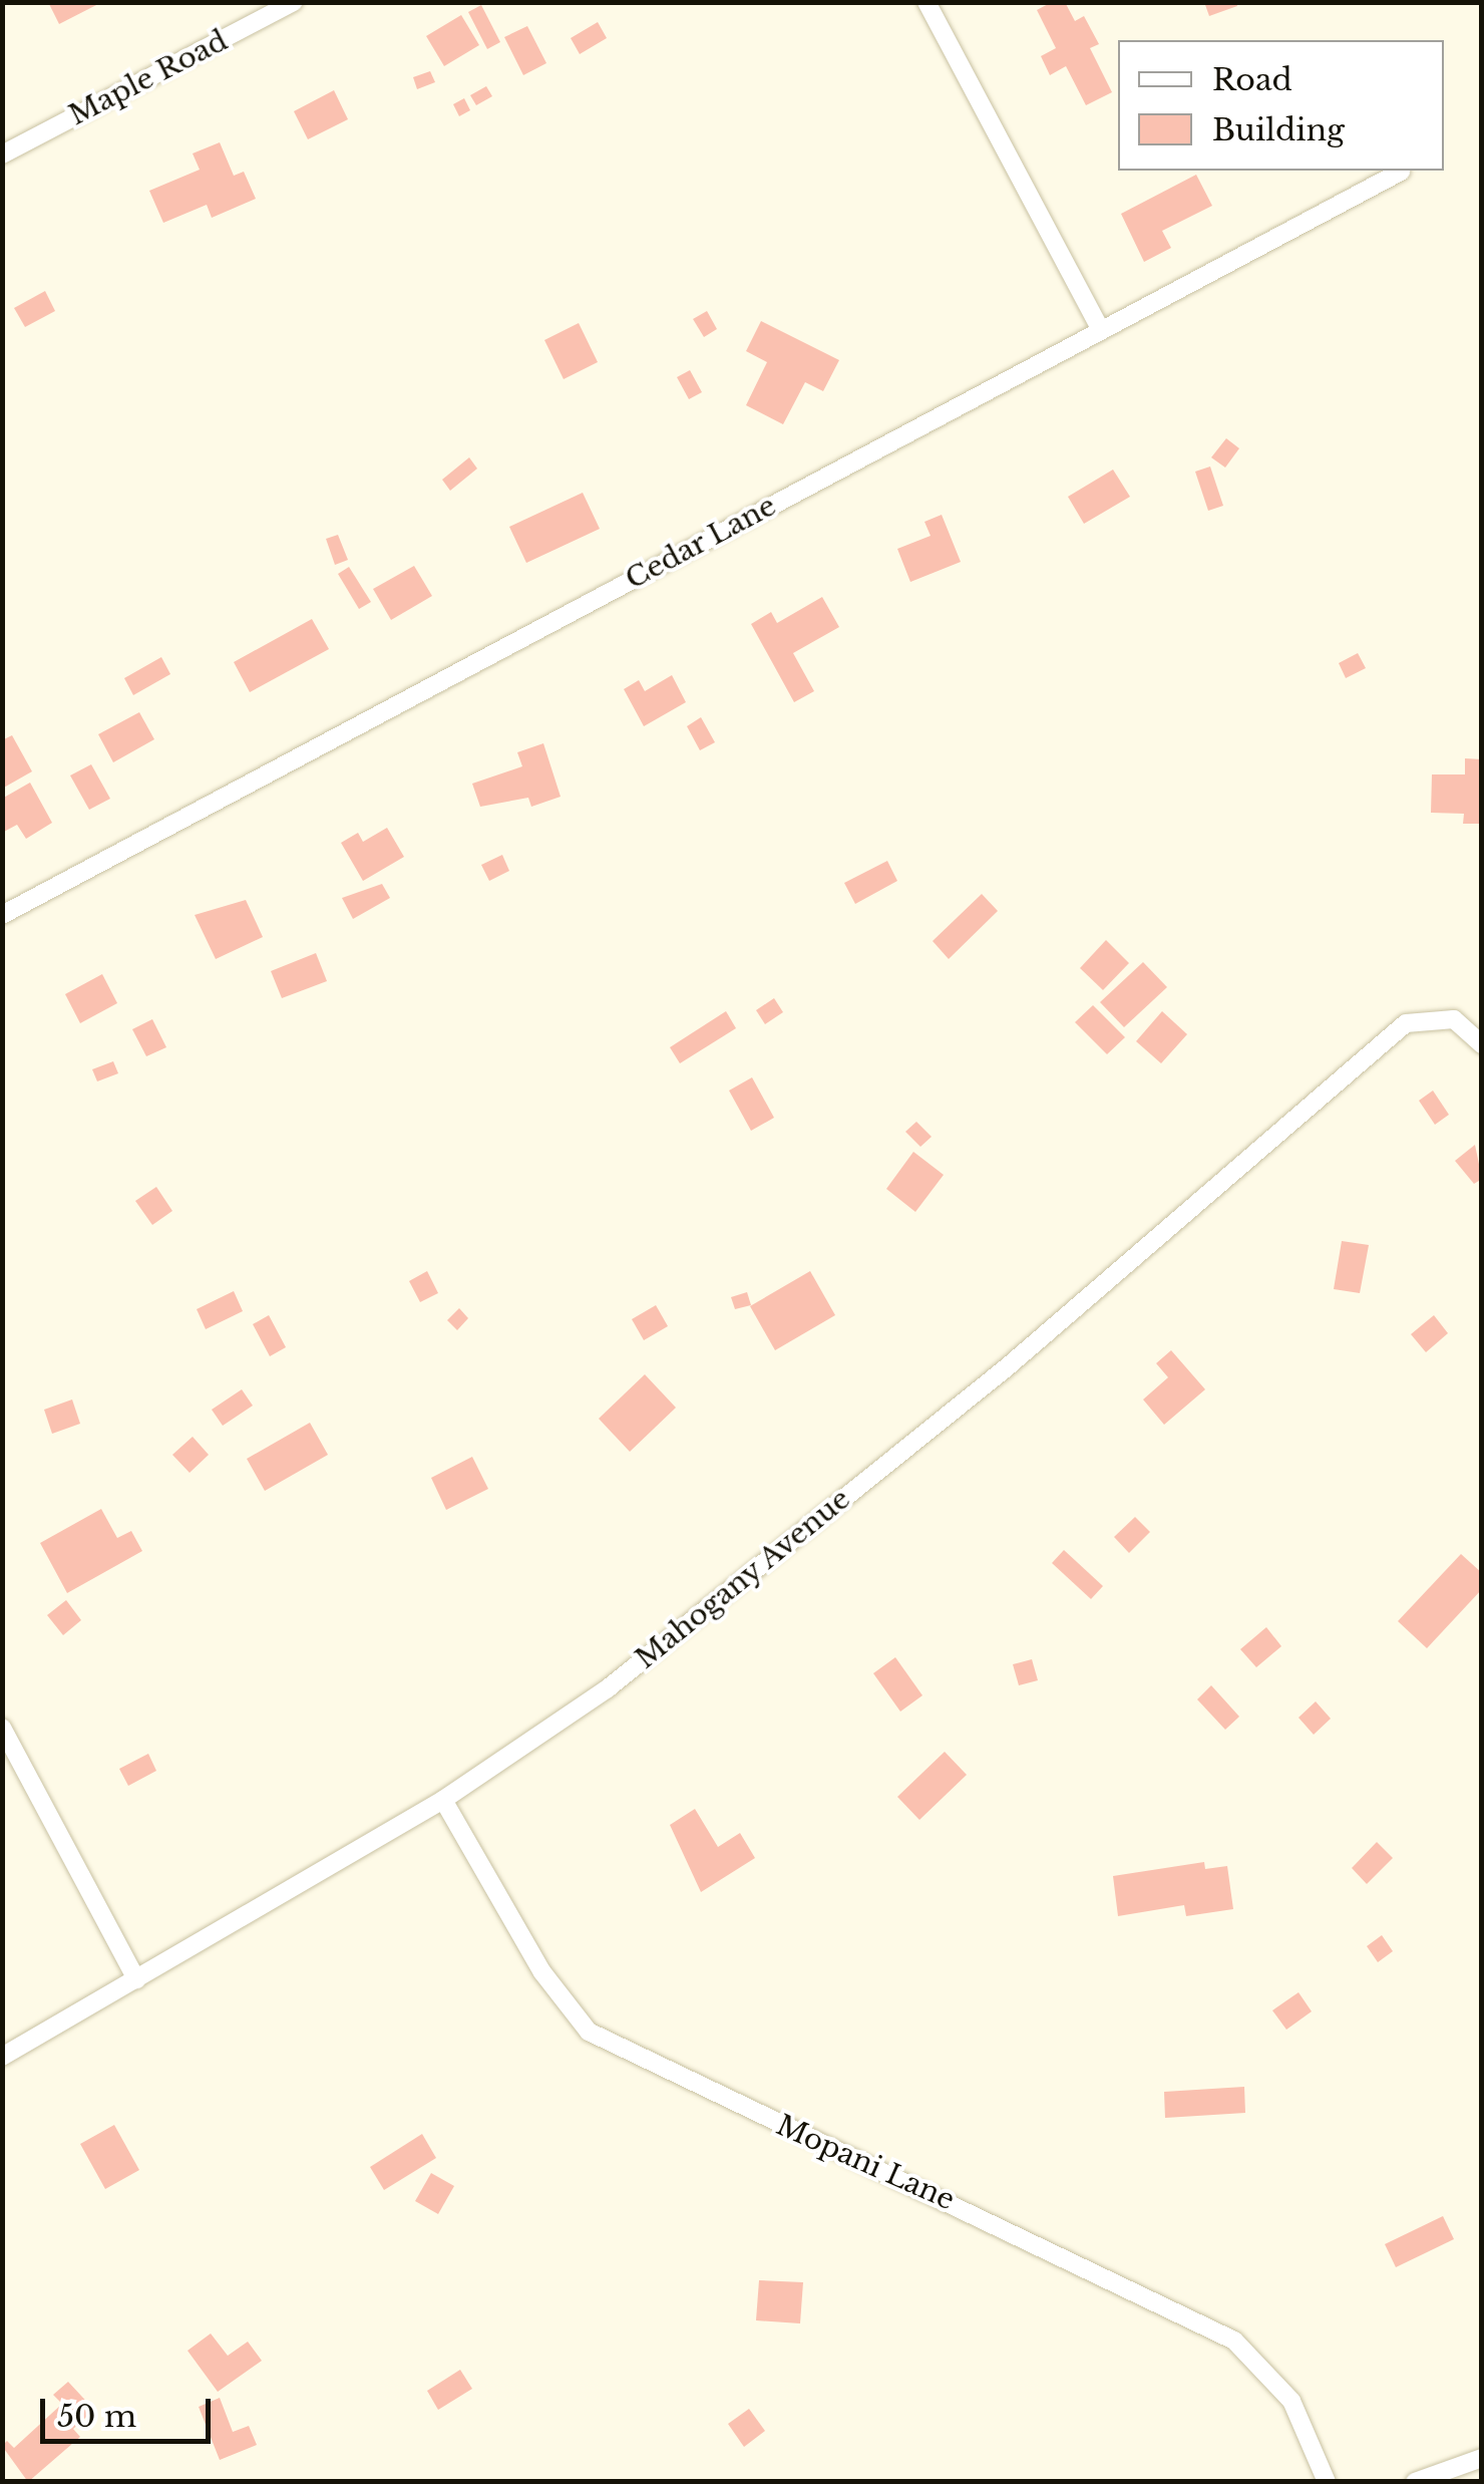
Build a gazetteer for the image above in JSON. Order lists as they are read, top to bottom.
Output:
{
  "streets": {
    "street": [
      "Maple Road",
      "Cedar Lane",
      "Mahogany Avenue",
      "Mopani Lane"
    ]
  },
  "crossings": [
    ["Mahogany Avenue", "Mopani Lane"]
  ],
  "legend": ["Road", "Building"],
  "scale_bar": "50 m"
}
